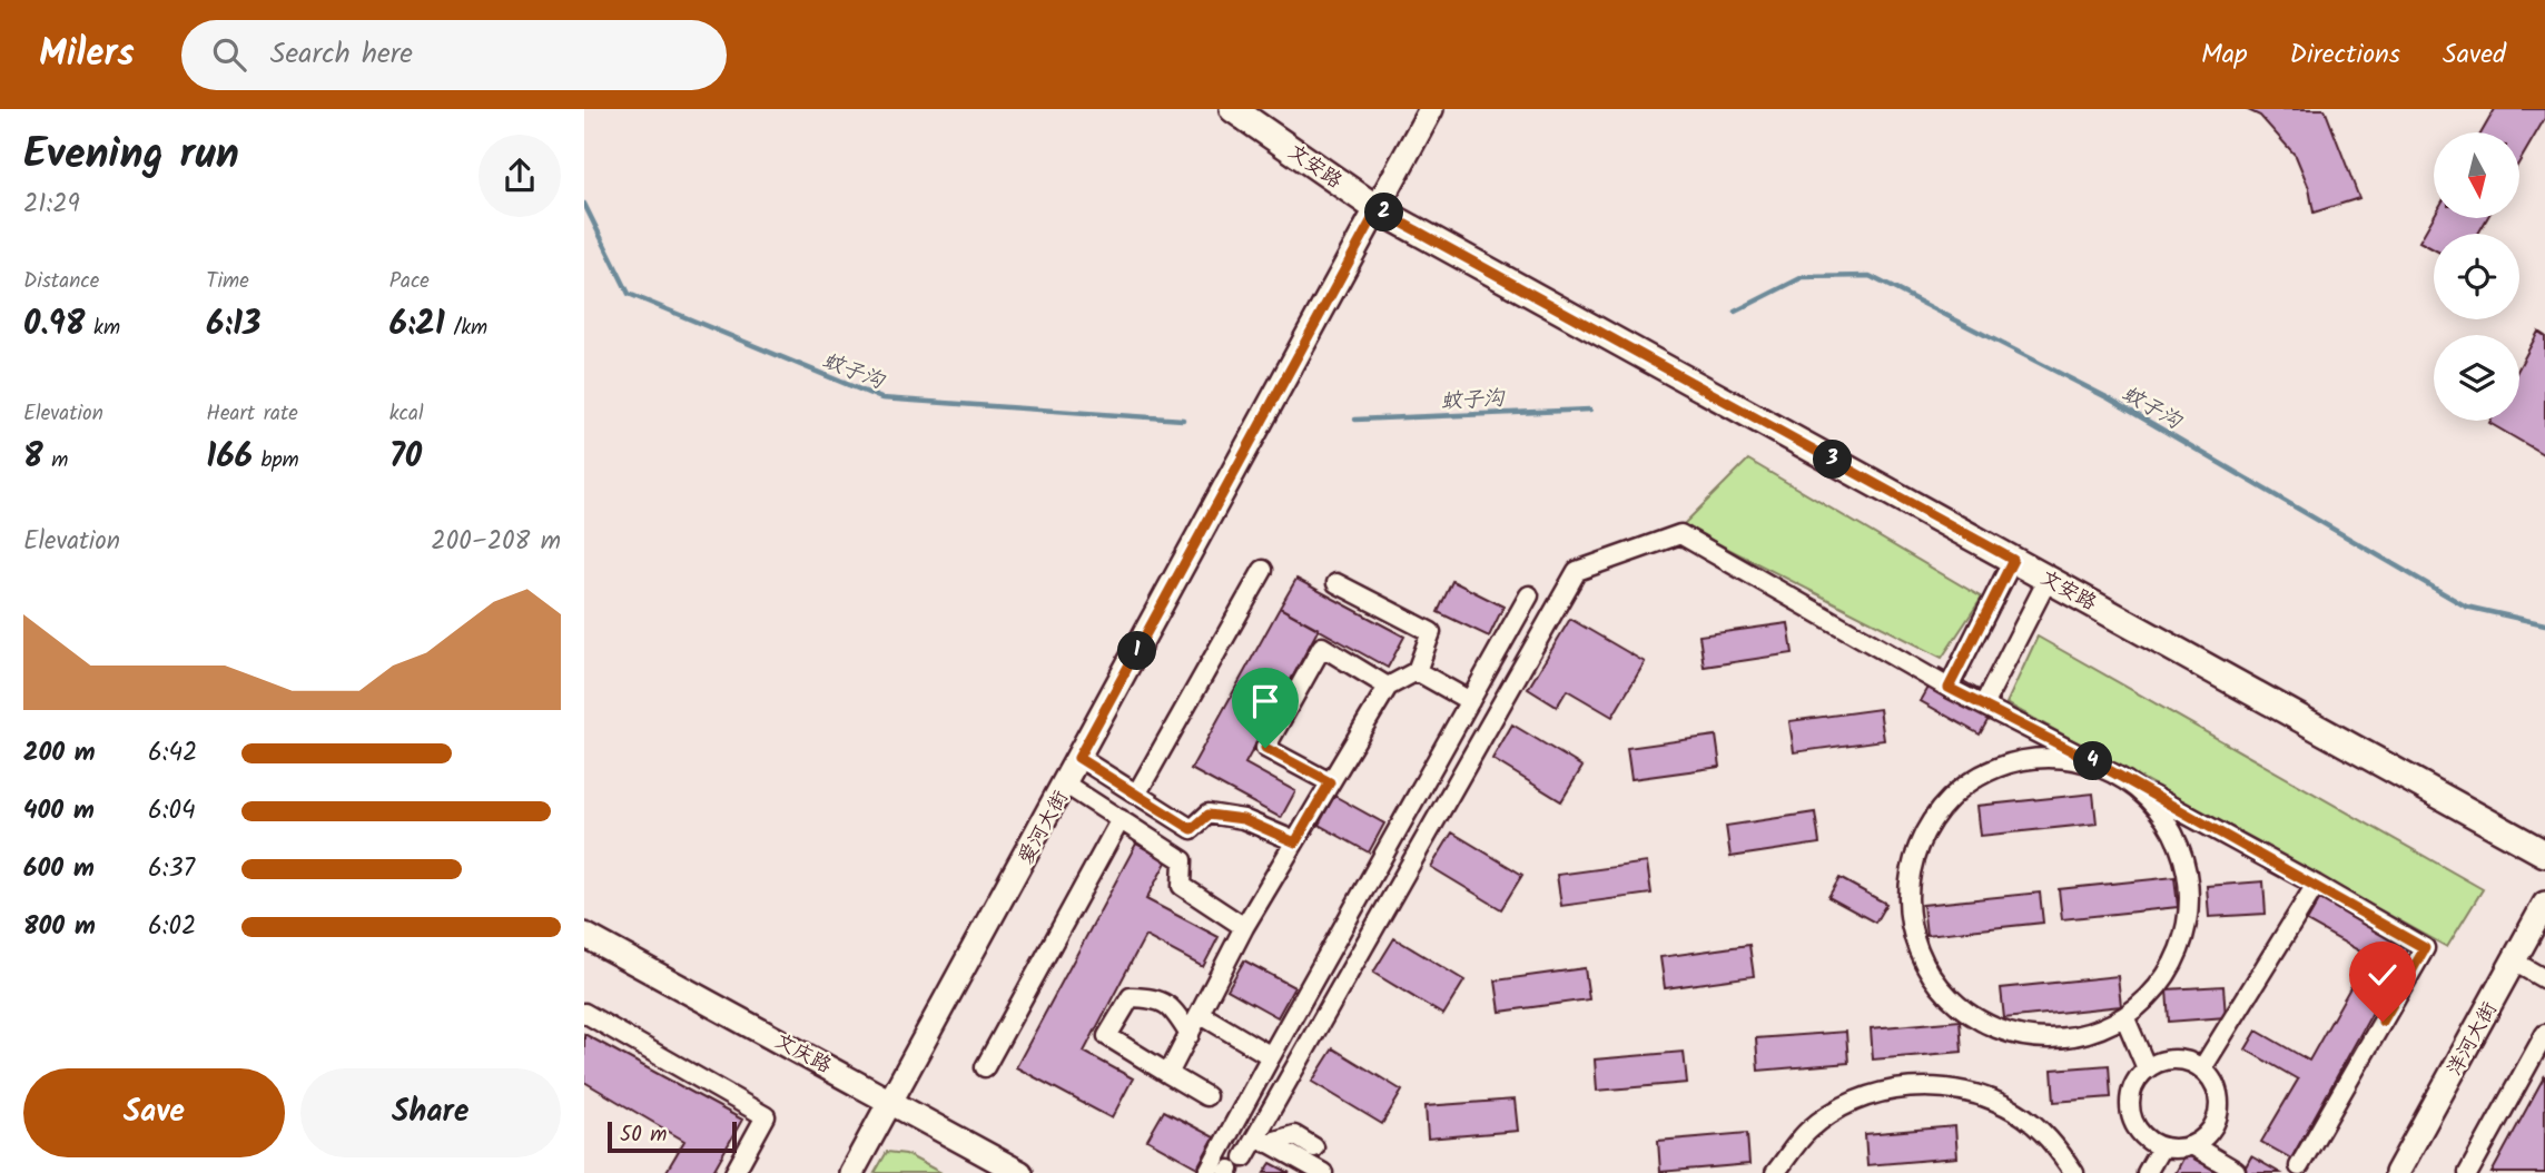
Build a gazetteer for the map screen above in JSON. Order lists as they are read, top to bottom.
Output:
{
  "streets": {
    "main road": ["文安路"],
    "street": ["爱河大街", "洋河大街", "文庆路"]
  },
  "crossings": [
    ["文安路", "爱河大街"],
    ["爱河大街", "文庆路"]
  ],
  "water": ["蚊子沟"],
  "scale_bar": "50 m",
  "north": "bottom",
  "page": {
    "header": "Milers",
    "search": "Search here",
    "nav": ["Map", "Directions", "Saved"],
    "heading": ["Evening run", "21:29"],
    "pins": [
      "2",
      "3",
      "1",
      "4"
    ],
    "stats": [
      ["Distance", "0.98 km"],
      ["Time", "6:13"],
      ["Pace", "6:21 /km"],
      ["Elevation", "8 m"],
      ["Heart rate", "166 bpm"],
      ["kcal", "70"]
    ],
    "chart": ["Elevation", "200–208 m"],
    "list": [
      {
        "name": "200 m",
        "note": "6:42"
      },
      {
        "name": "400 m",
        "note": "6:04"
      },
      {
        "name": "600 m",
        "note": "6:37"
      },
      {
        "name": "800 m",
        "note": "6:02"
      }
    ],
    "buttons": ["Save", "Share"],
    "scale": "50 m"
  }
}
